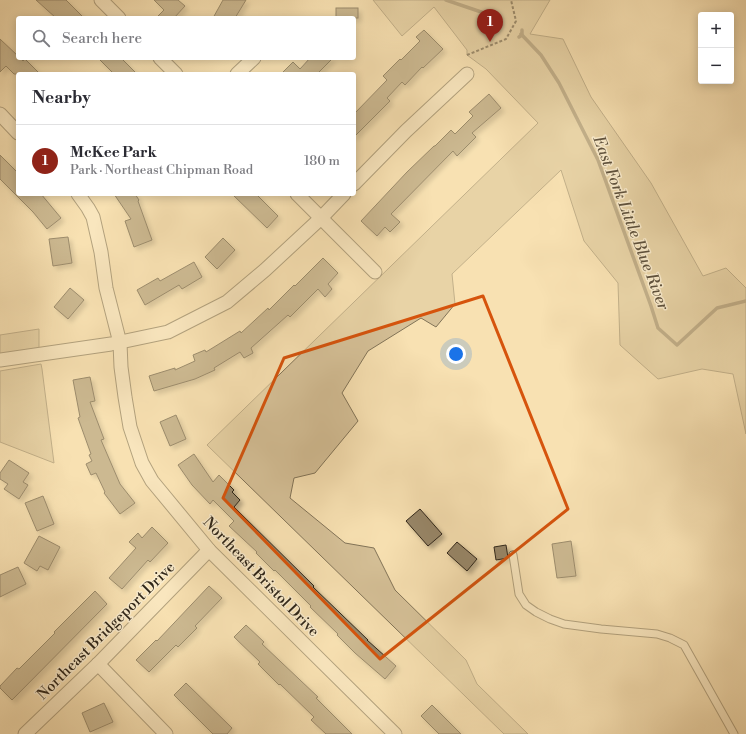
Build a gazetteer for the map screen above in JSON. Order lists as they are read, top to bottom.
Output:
{
  "streets": {
    "street": ["Northeast Bristol Drive", "Northeast Bridgeport Drive"]
  },
  "crossings": [
    ["Northeast Bristol Drive", "Northeast Bridgeport Drive"]
  ],
  "water": ["East Fork Little Blue River"],
  "page": {
    "pins": "1",
    "map_buttons": ["+", "−"],
    "search": "Search here",
    "heading": "Nearby",
    "list": [
      {
        "mark": "1",
        "name": "McKee Park",
        "note": "Park · Northeast Chipman Road",
        "value": "180 m"
      }
    ]
  }
}
